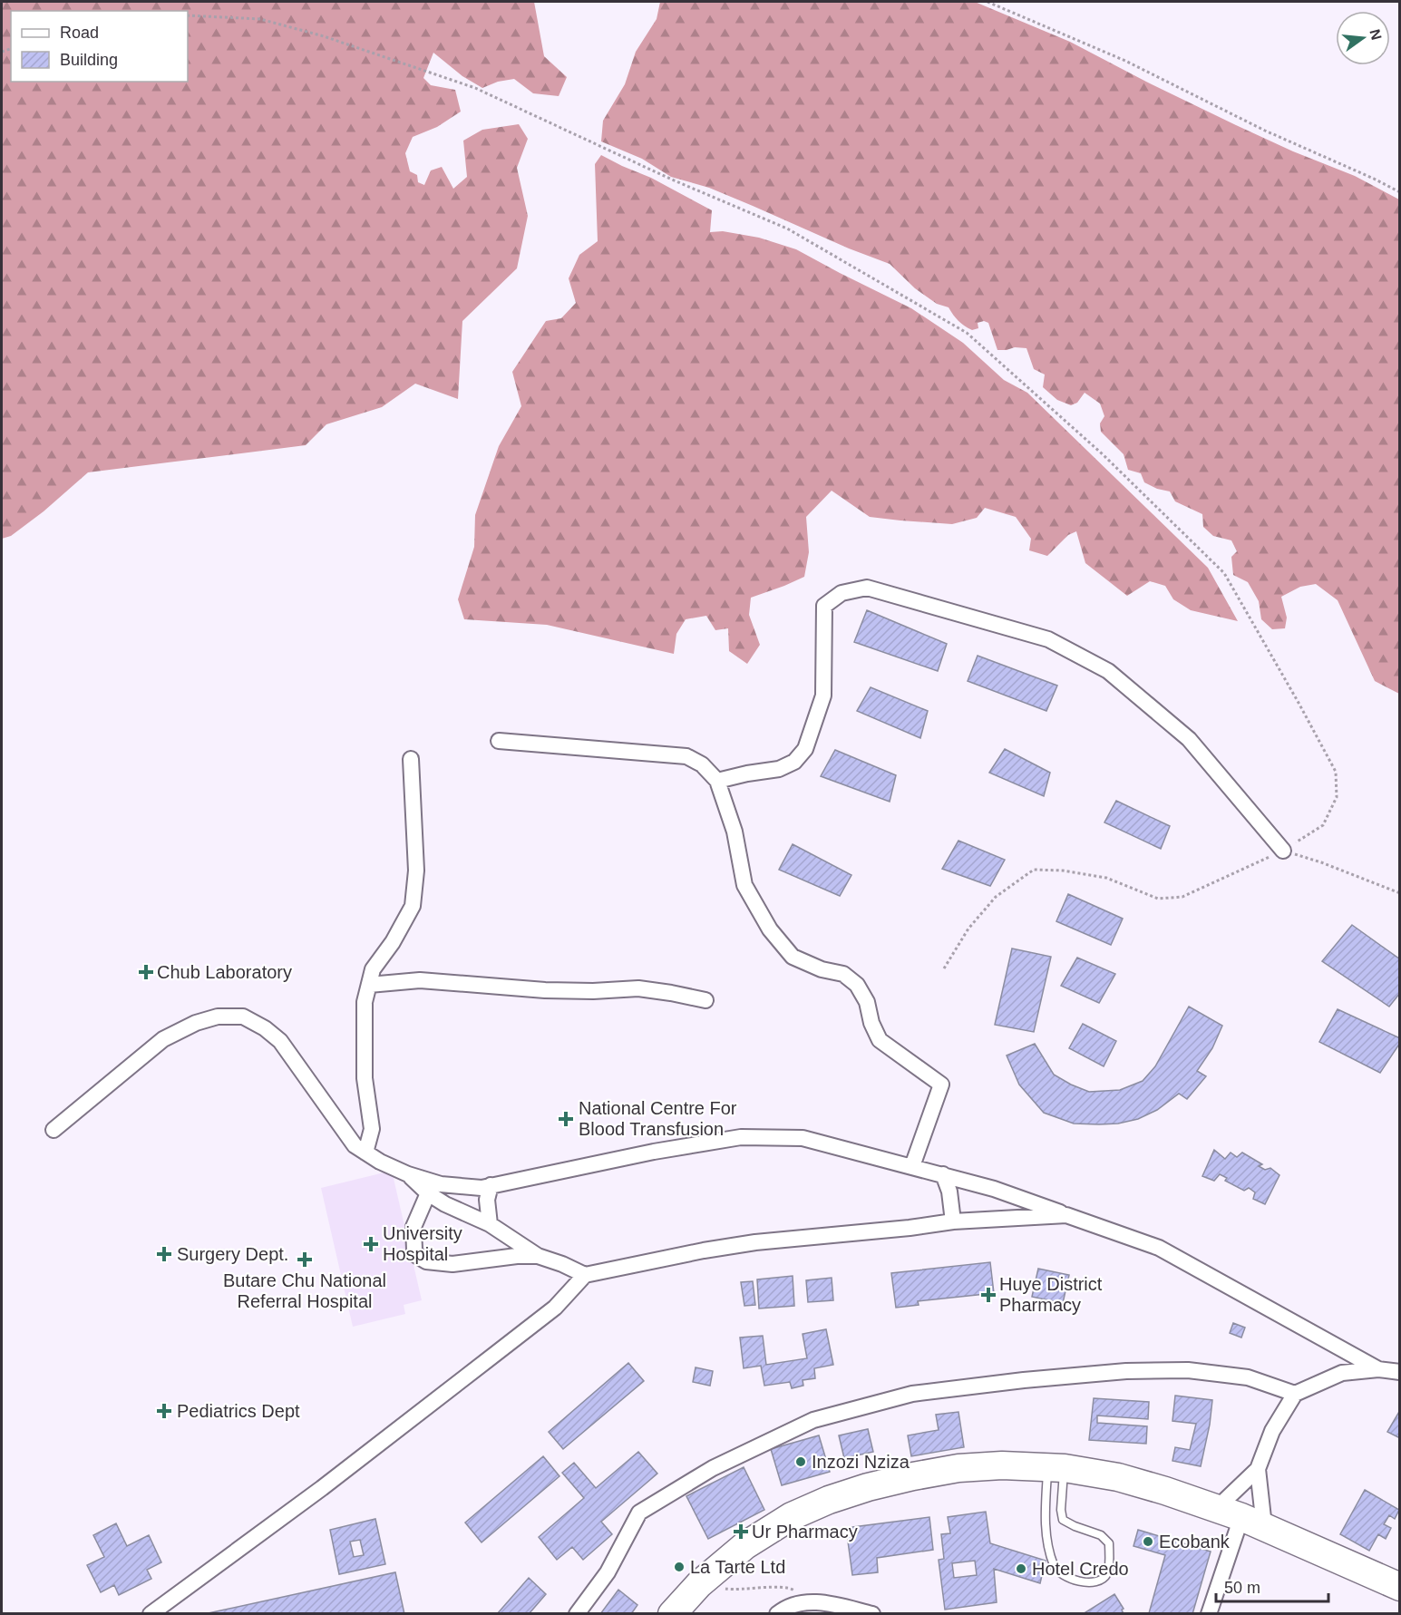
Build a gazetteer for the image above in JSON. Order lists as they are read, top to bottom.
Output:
{
  "places": {
    "health": [
      "Chub Laboratory",
      "National Centre For Blood Transfusion",
      "University Hospital",
      "Surgery Dept.",
      "Butare Chu National Referral Hospital",
      "Huye District Pharmacy",
      "Pediatrics Dept",
      "Ur Pharmacy"
    ],
    "other": [
      "Inzozi Nziza",
      "Ecobank",
      "La Tarte Ltd",
      "Hotel Credo"
    ]
  },
  "legend": ["Road", "Building"],
  "scale_bar": "50 m",
  "north": "right"
}
